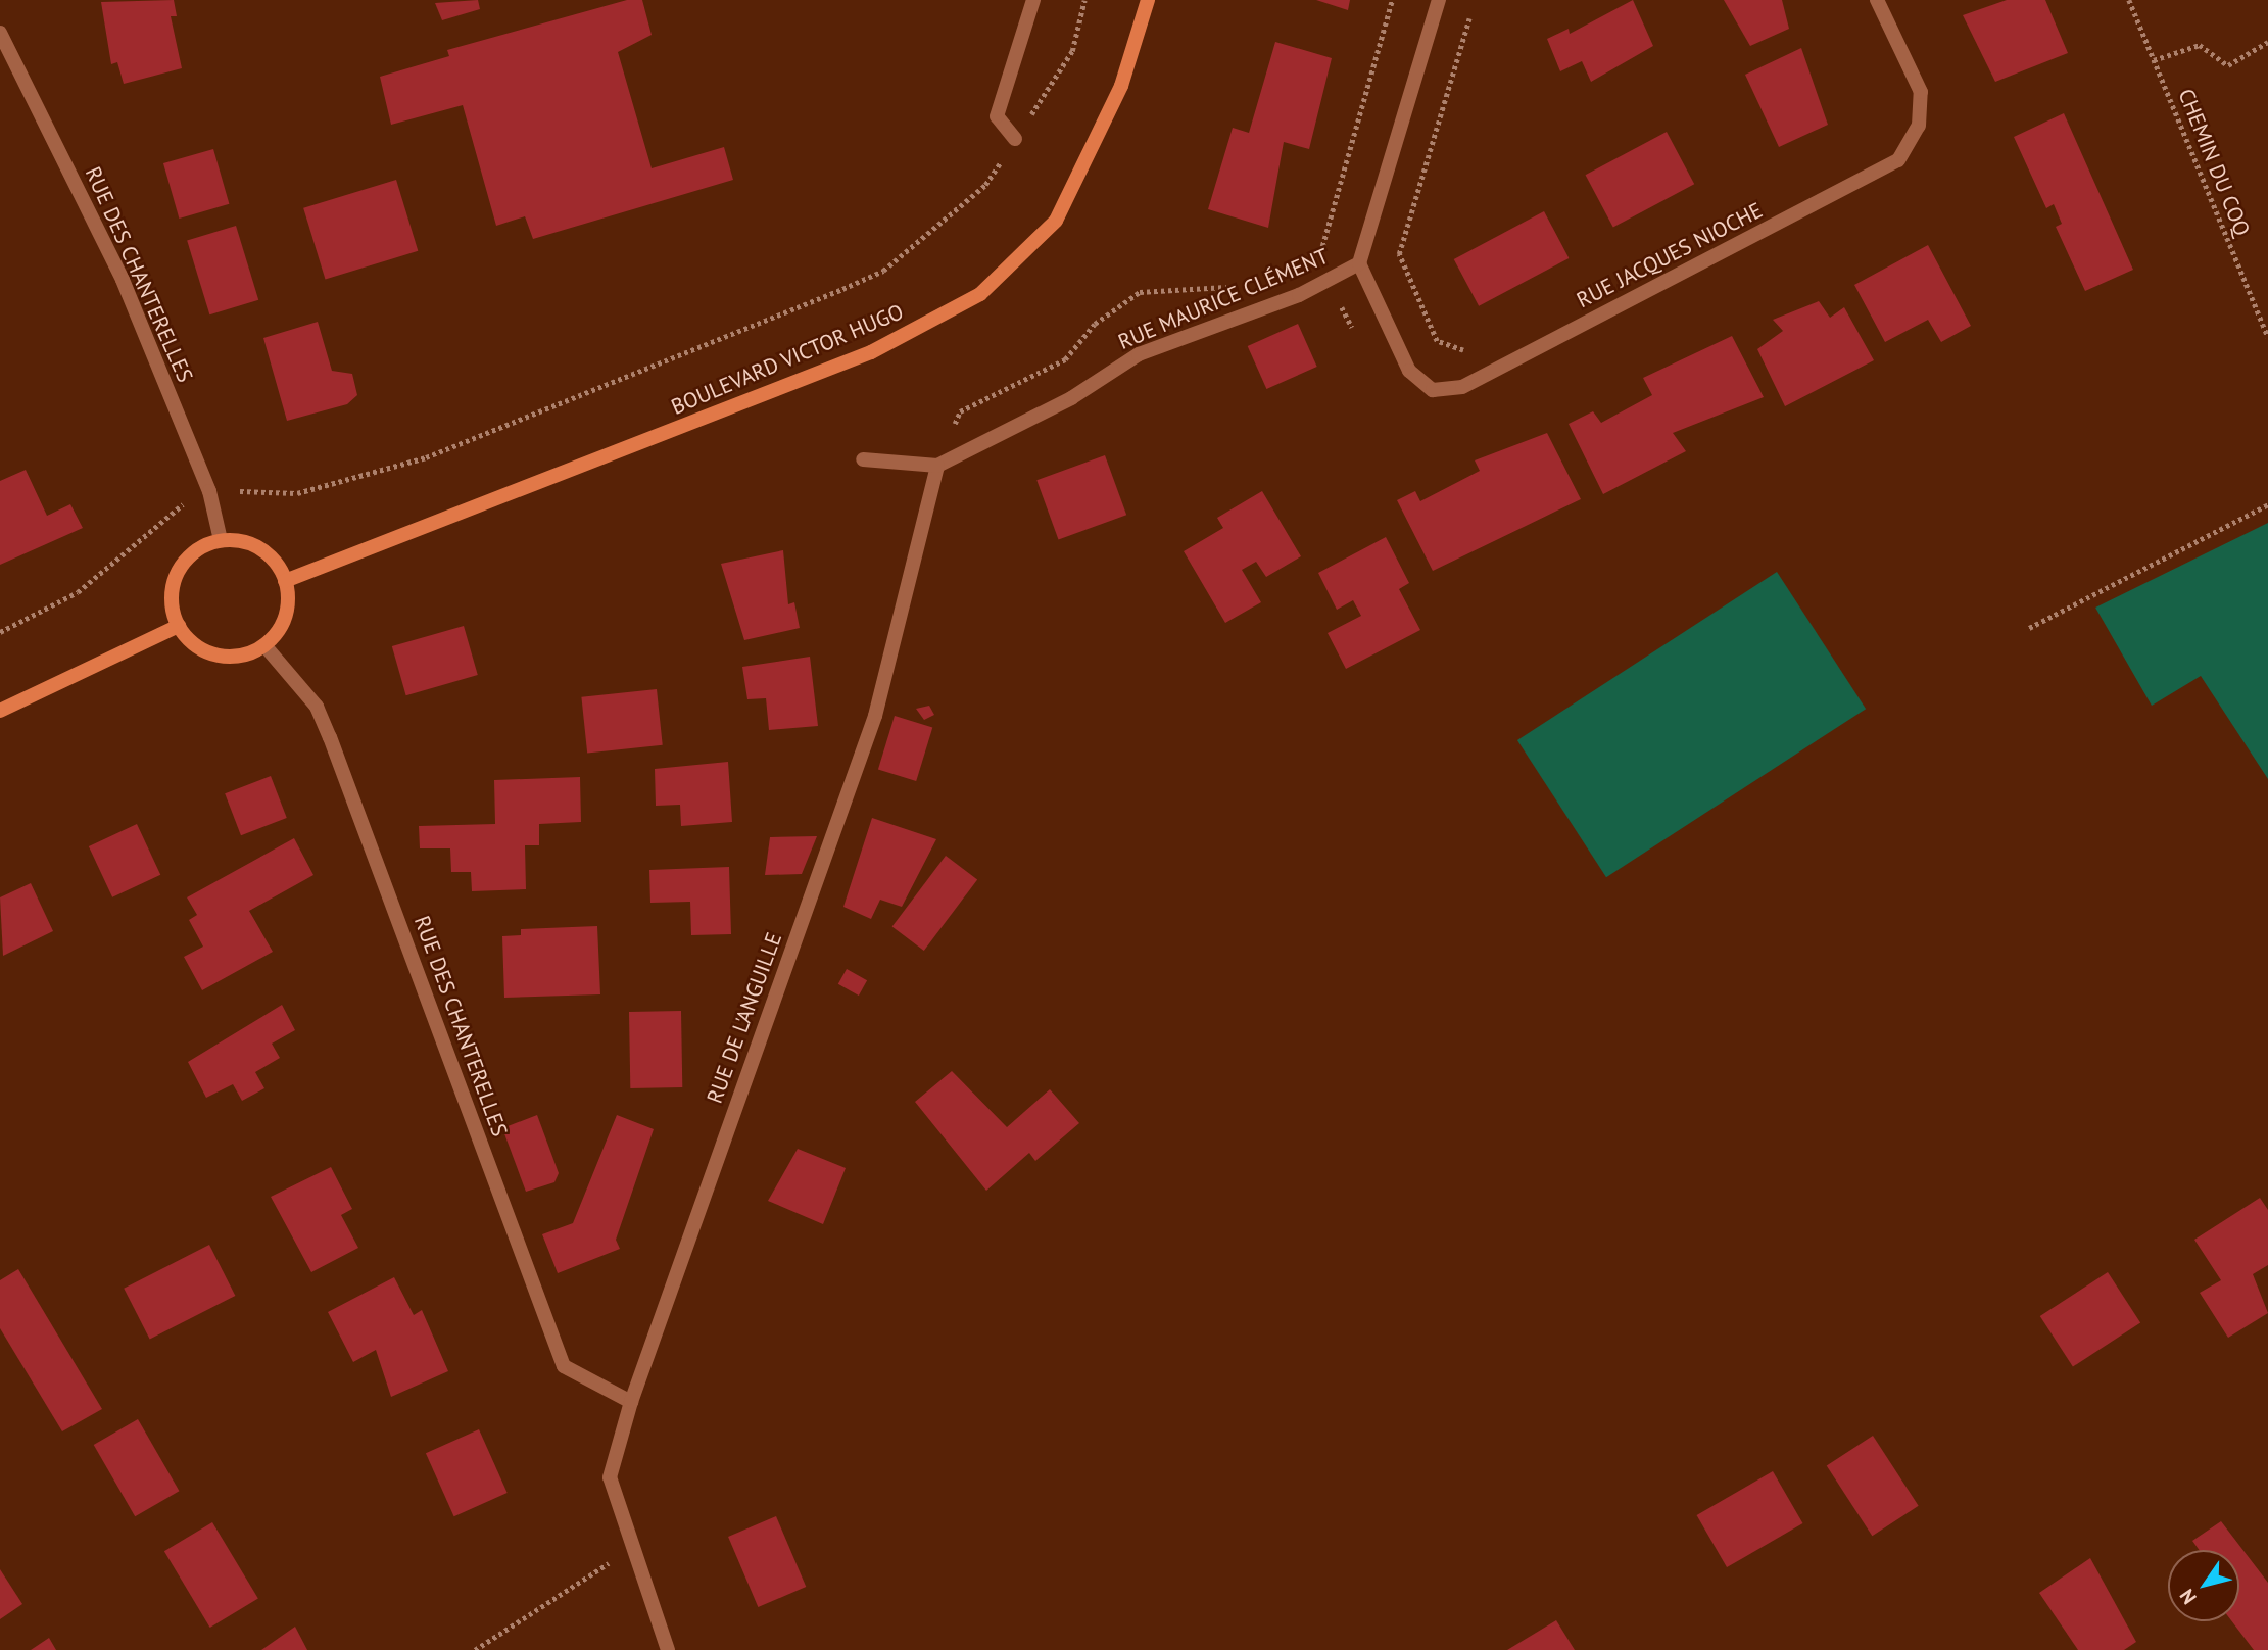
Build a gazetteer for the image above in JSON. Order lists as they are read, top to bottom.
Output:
{
  "streets": {
    "main road": ["BOULEVARD VICTOR HUGO"],
    "street": [
      "RUE JACQUES NIOCHE",
      "RUE DES CHANTERELLES",
      "RUE MAURICE CLÉMENT",
      "RUE DE L'ANGUILLE"
    ],
    "path": ["CHEMIN DU COQ"]
  },
  "crossings": [
    ["RUE JACQUES NIOCHE", "RUE MAURICE CLÉMENT"],
    ["RUE DES CHANTERELLES", "BOULEVARD VICTOR HUGO"],
    ["RUE DES CHANTERELLES", "RUE DE L'ANGUILLE"],
    ["RUE MAURICE CLÉMENT", "RUE DE L'ANGUILLE"]
  ],
  "north": "bottom left"
}
